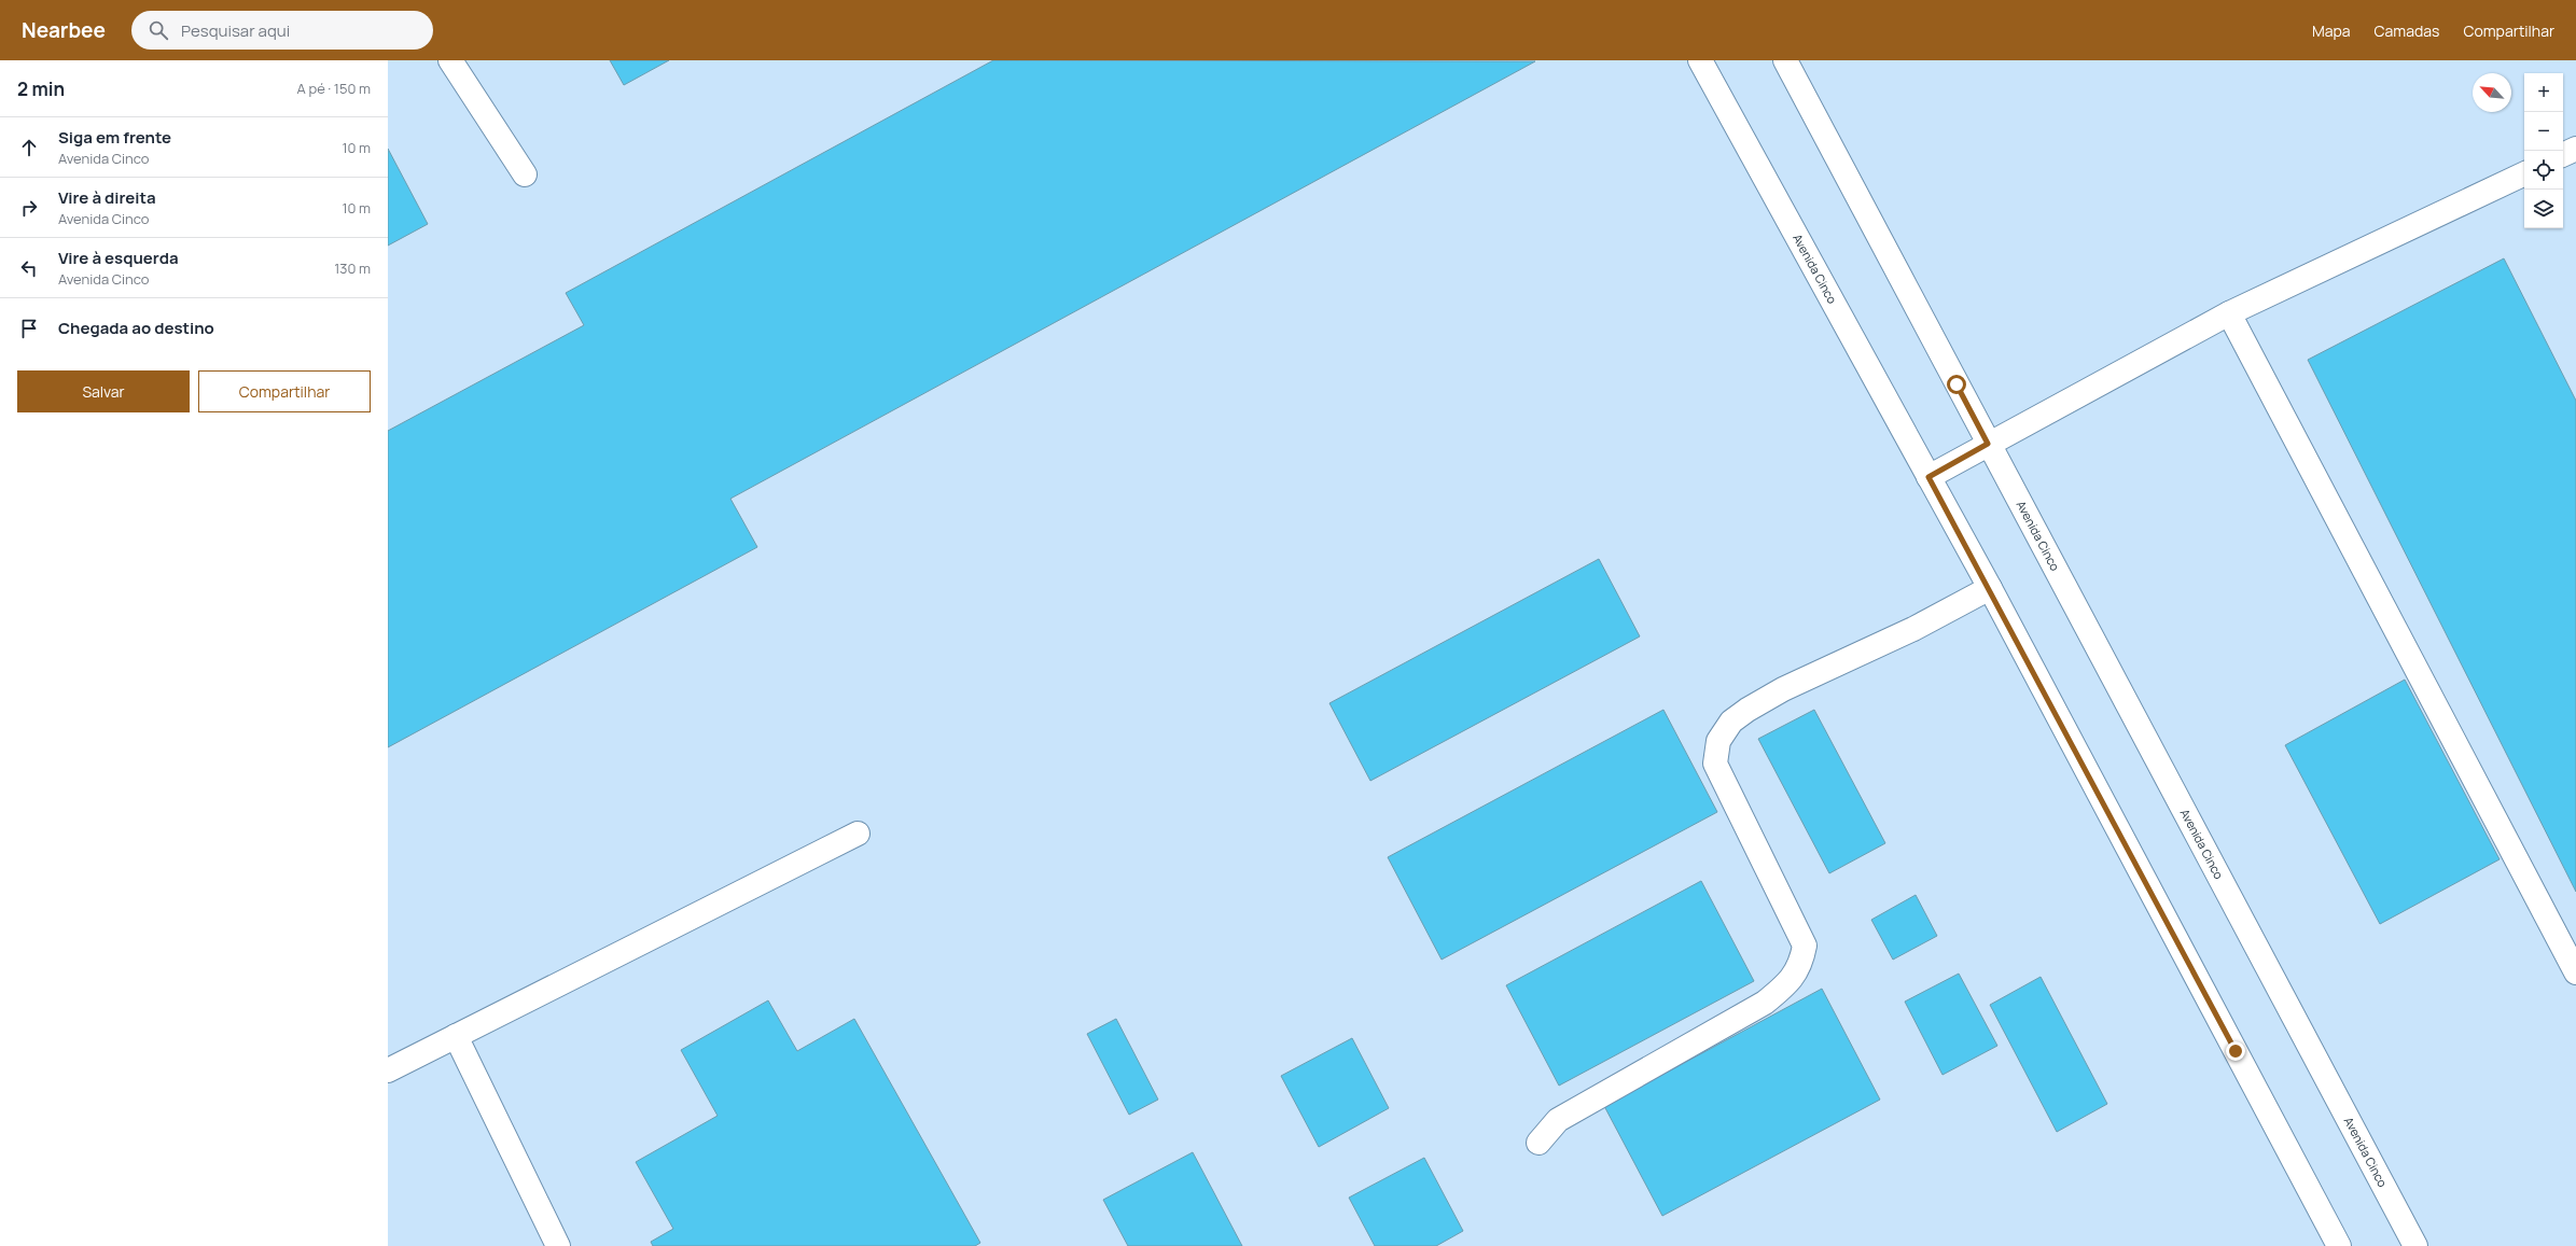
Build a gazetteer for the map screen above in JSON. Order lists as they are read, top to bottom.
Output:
{
  "streets": {
    "street": ["Avenida Cinco"]
  },
  "north": "top left",
  "page": {
    "header": "Nearbee",
    "search": "Pesquisar aqui",
    "nav": ["Mapa", "Camadas", "Compartilhar"],
    "heading": ["2 min", "A pé · 150 m"],
    "map_buttons": ["+", "−"],
    "list": [
      ["Siga em frente", "Avenida Cinco", "10 m"],
      ["Vire à direita", "Avenida Cinco", "10 m"],
      ["Vire à esquerda", "Avenida Cinco", "130 m"],
      "Chegada ao destino"
    ],
    "buttons": ["Salvar", "Compartilhar"]
  }
}
